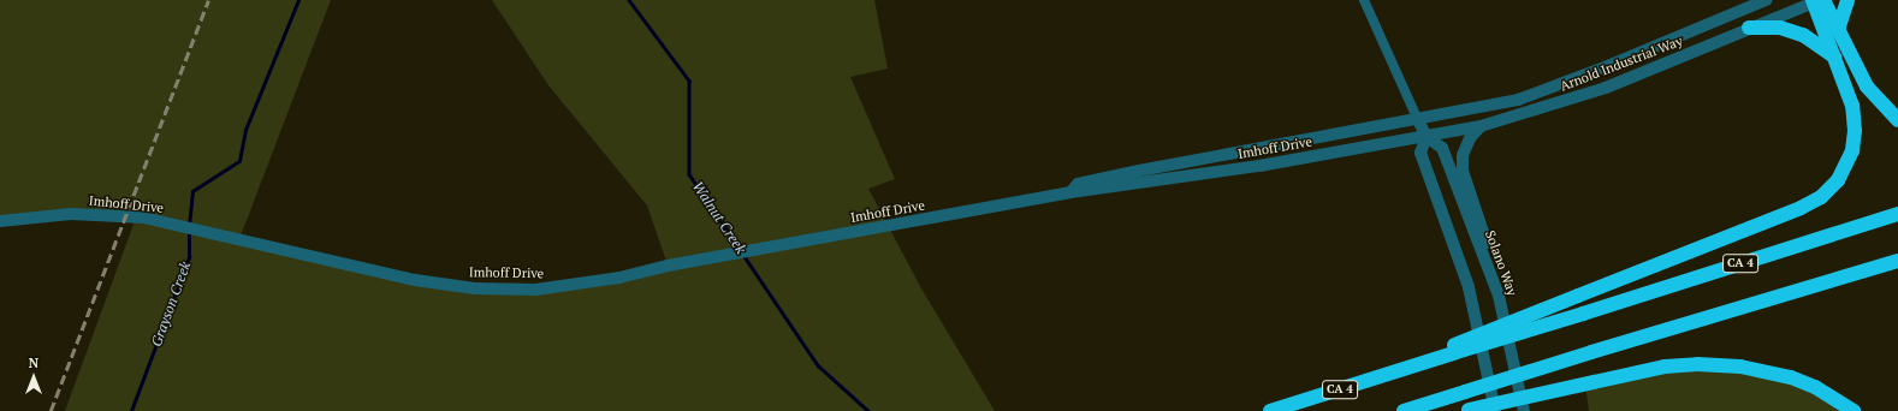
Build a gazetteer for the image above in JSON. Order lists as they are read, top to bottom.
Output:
{
  "streets": {
    "highway": ["CA 4"],
    "street": ["Arnold Industrial Way", "Imhoff Drive", "Solano Way"]
  },
  "crossings": [
    ["Arnold Industrial Way", "Imhoff Drive"],
    ["Arnold Industrial Way", "Solano Way"],
    ["Imhoff Drive", "Solano Way"]
  ],
  "water": ["Walnut Creek", "Grayson Creek"],
  "north": "top"
}
